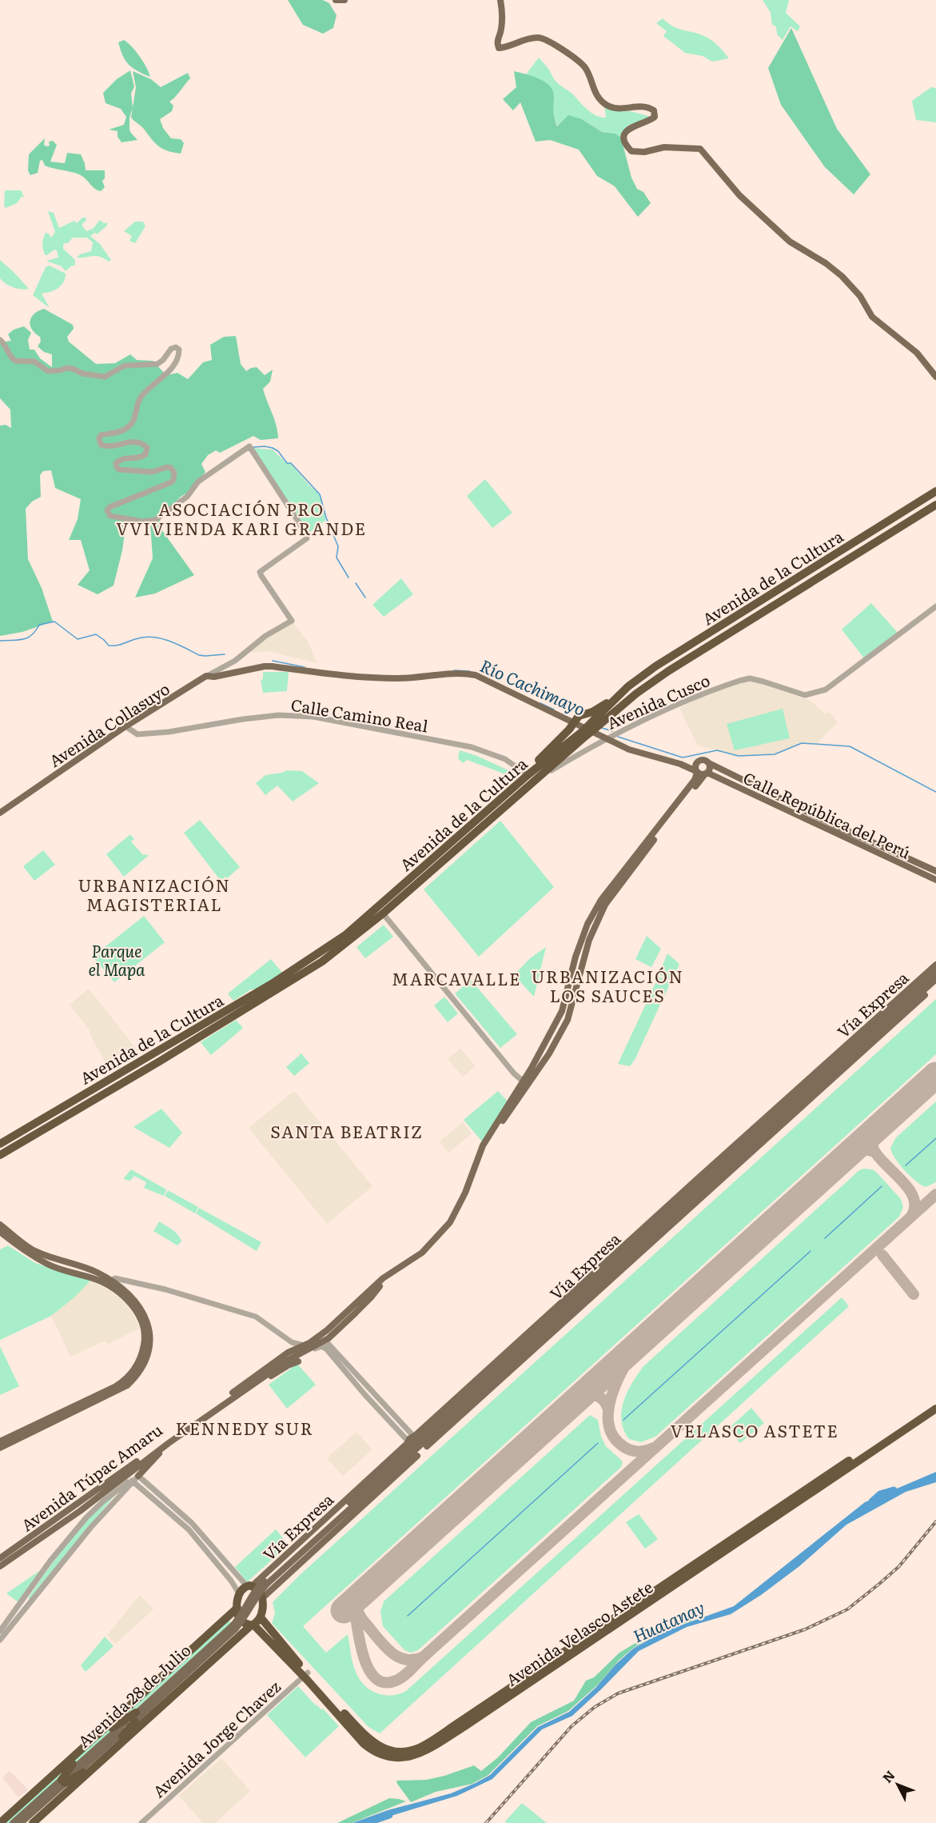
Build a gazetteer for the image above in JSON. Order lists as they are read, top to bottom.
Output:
{
  "streets": {
    "highway": ["Avenida de la Cultura", "Avenida Velasco Astete", "Avenida 28 de Julio"],
    "main road": [
      "Avenida Collasuyo",
      "Calle República del Perú",
      "Vía Expresa",
      "Avenida Túpac Amaru"
    ],
    "street": ["Avenida Cusco", "Calle Camino Real", "Avenida Jorge Chavez"]
  },
  "crossings": [
    ["Avenida de la Cultura", "Avenida Cusco"],
    ["Avenida de la Cultura", "Calle Camino Real"],
    ["Calle Camino Real", "Avenida Collasuyo"],
    ["Vía Expresa", "Avenida Velasco Astete"],
    ["Vía Expresa", "Avenida 28 de Julio"],
    ["Avenida Velasco Astete", "Avenida 28 de Julio"],
    ["Avenida Velasco Astete", "Avenida Jorge Chavez"]
  ],
  "districts": [
    "ASOCIACIÓN PRO VVIVIENDA KARI GRANDE",
    "URBANIZACIÓN MAGISTERIAL",
    "URBANIZACIÓN LOS SAUCES",
    "MARCAVALLE",
    "SANTA BEATRIZ",
    "KENNEDY SUR",
    "VELASCO ASTETE"
  ],
  "water": ["Río Cachimayo", "Huatanay"],
  "parks": ["Parque el Mapa"],
  "north": "top left"
}
